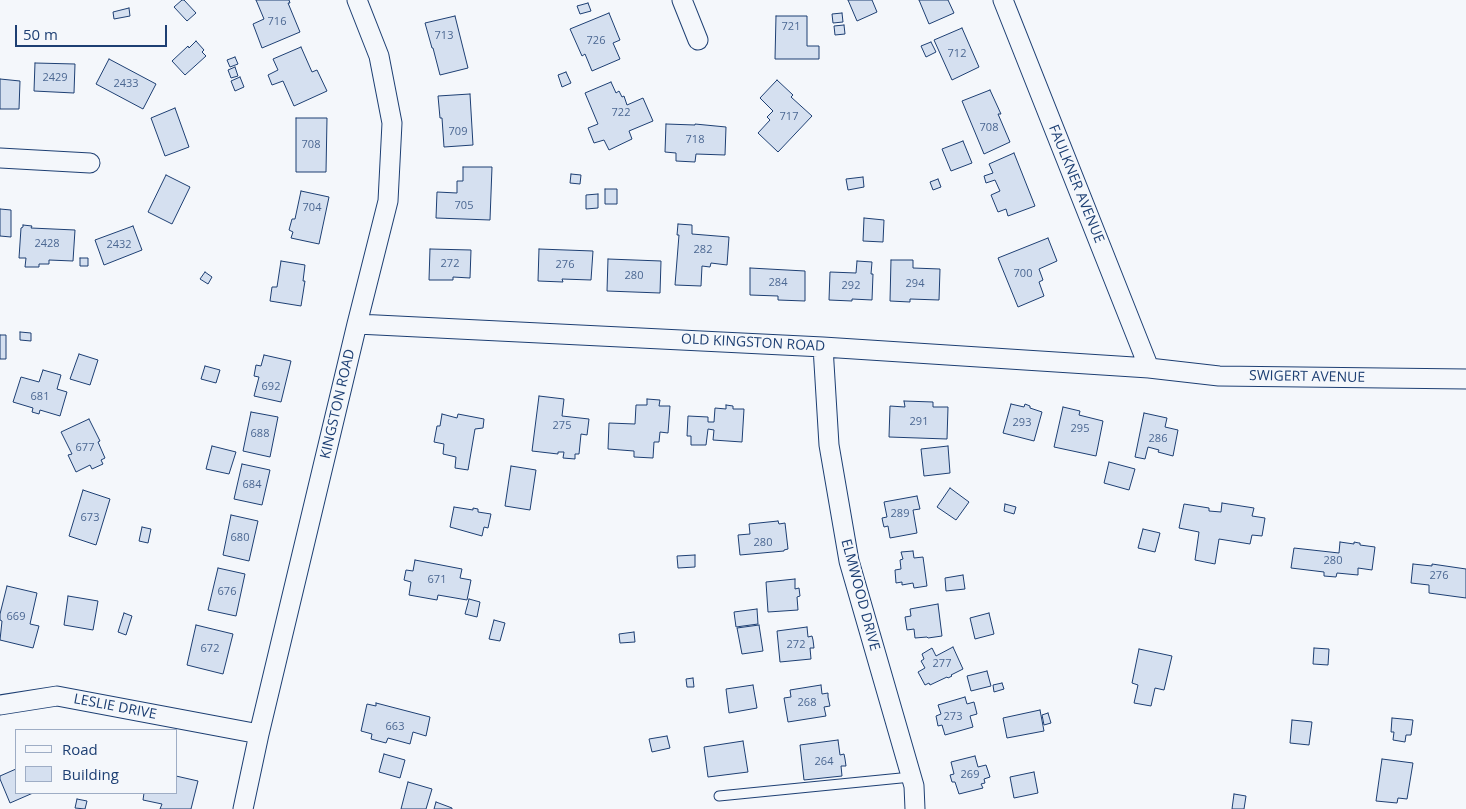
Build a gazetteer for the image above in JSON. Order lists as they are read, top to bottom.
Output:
{
  "streets": {
    "street": [
      "FAULKNER AVENUE",
      "OLD KINGSTON ROAD",
      "SWIGERT AVENUE",
      "KINGSTON ROAD",
      "ELMWOOD DRIVE",
      "LESLIE DRIVE"
    ]
  },
  "crossings": [
    ["FAULKNER AVENUE", "OLD KINGSTON ROAD"],
    ["FAULKNER AVENUE", "SWIGERT AVENUE"],
    ["OLD KINGSTON ROAD", "SWIGERT AVENUE"],
    ["OLD KINGSTON ROAD", "KINGSTON ROAD"],
    ["OLD KINGSTON ROAD", "ELMWOOD DRIVE"],
    ["KINGSTON ROAD", "LESLIE DRIVE"]
  ],
  "house_numbers": [
    "716",
    "721",
    "713",
    "726",
    "712",
    "2429",
    "2433",
    "722",
    "717",
    "708",
    "709",
    "718",
    "708",
    "705",
    "704",
    "2428",
    "2432",
    "282",
    "272",
    "276",
    "700",
    "280",
    "284",
    "294",
    "292",
    "692",
    "681",
    "291",
    "293",
    "275",
    "295",
    "688",
    "286",
    "677",
    "684",
    "289",
    "673",
    "680",
    "280",
    "280",
    "276",
    "671",
    "676",
    "669",
    "272",
    "672",
    "277",
    "268",
    "273",
    "663",
    "264",
    "269"
  ],
  "legend": ["Road", "Building"],
  "scale_bar": "50 m"
}
